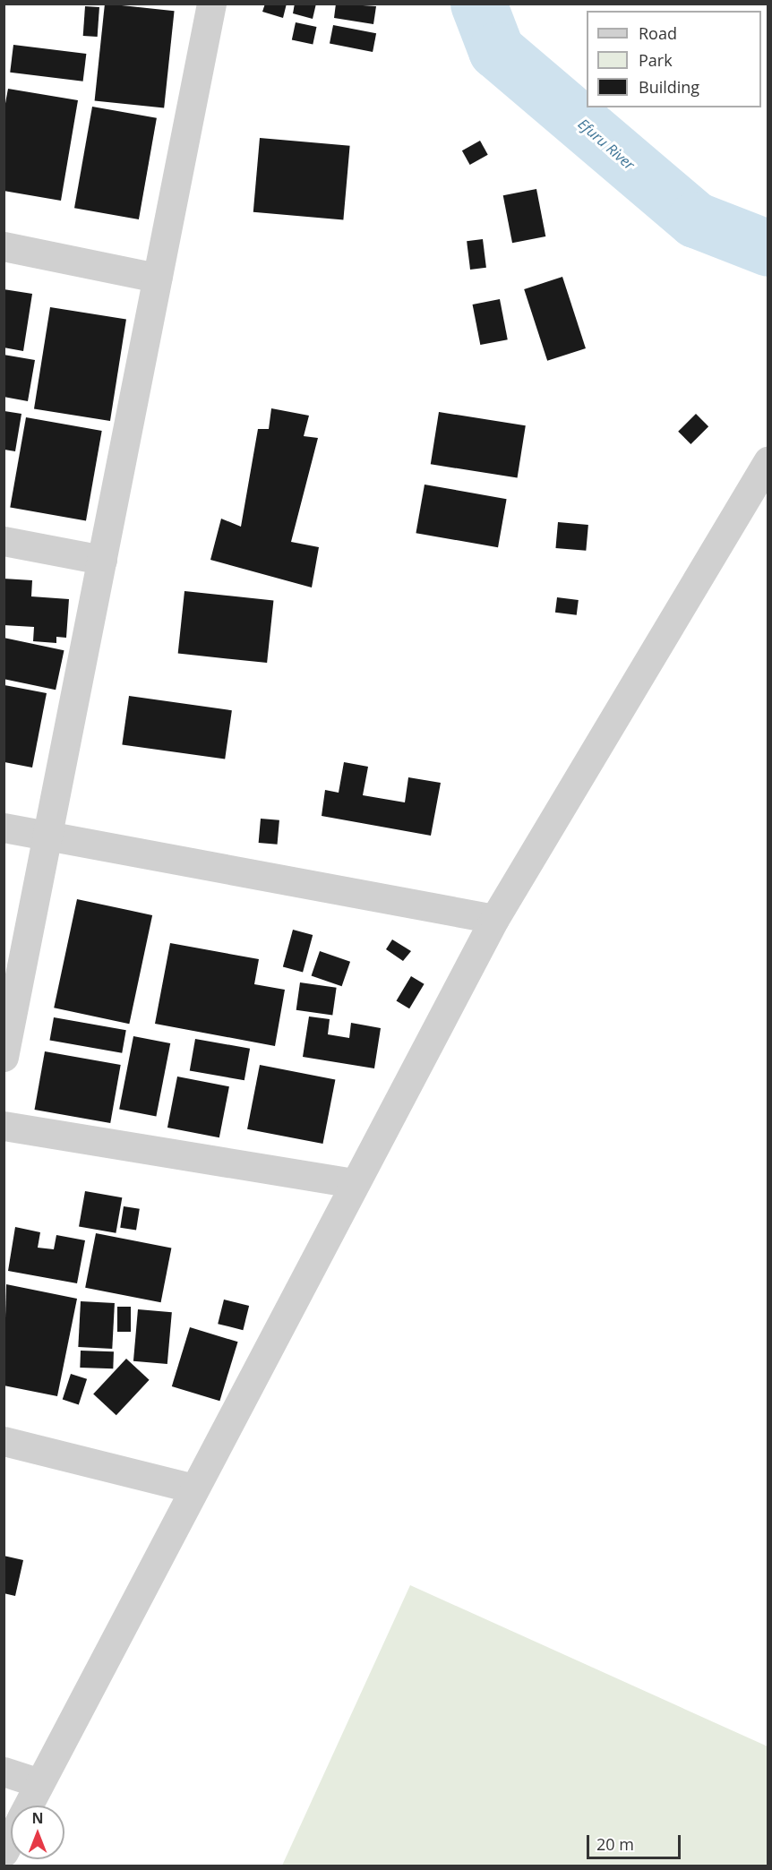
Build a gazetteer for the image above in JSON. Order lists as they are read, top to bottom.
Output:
{
  "water": ["Efuru River"],
  "legend": ["Road", "Park", "Building"],
  "scale_bar": "20 m",
  "north": "top"
}
